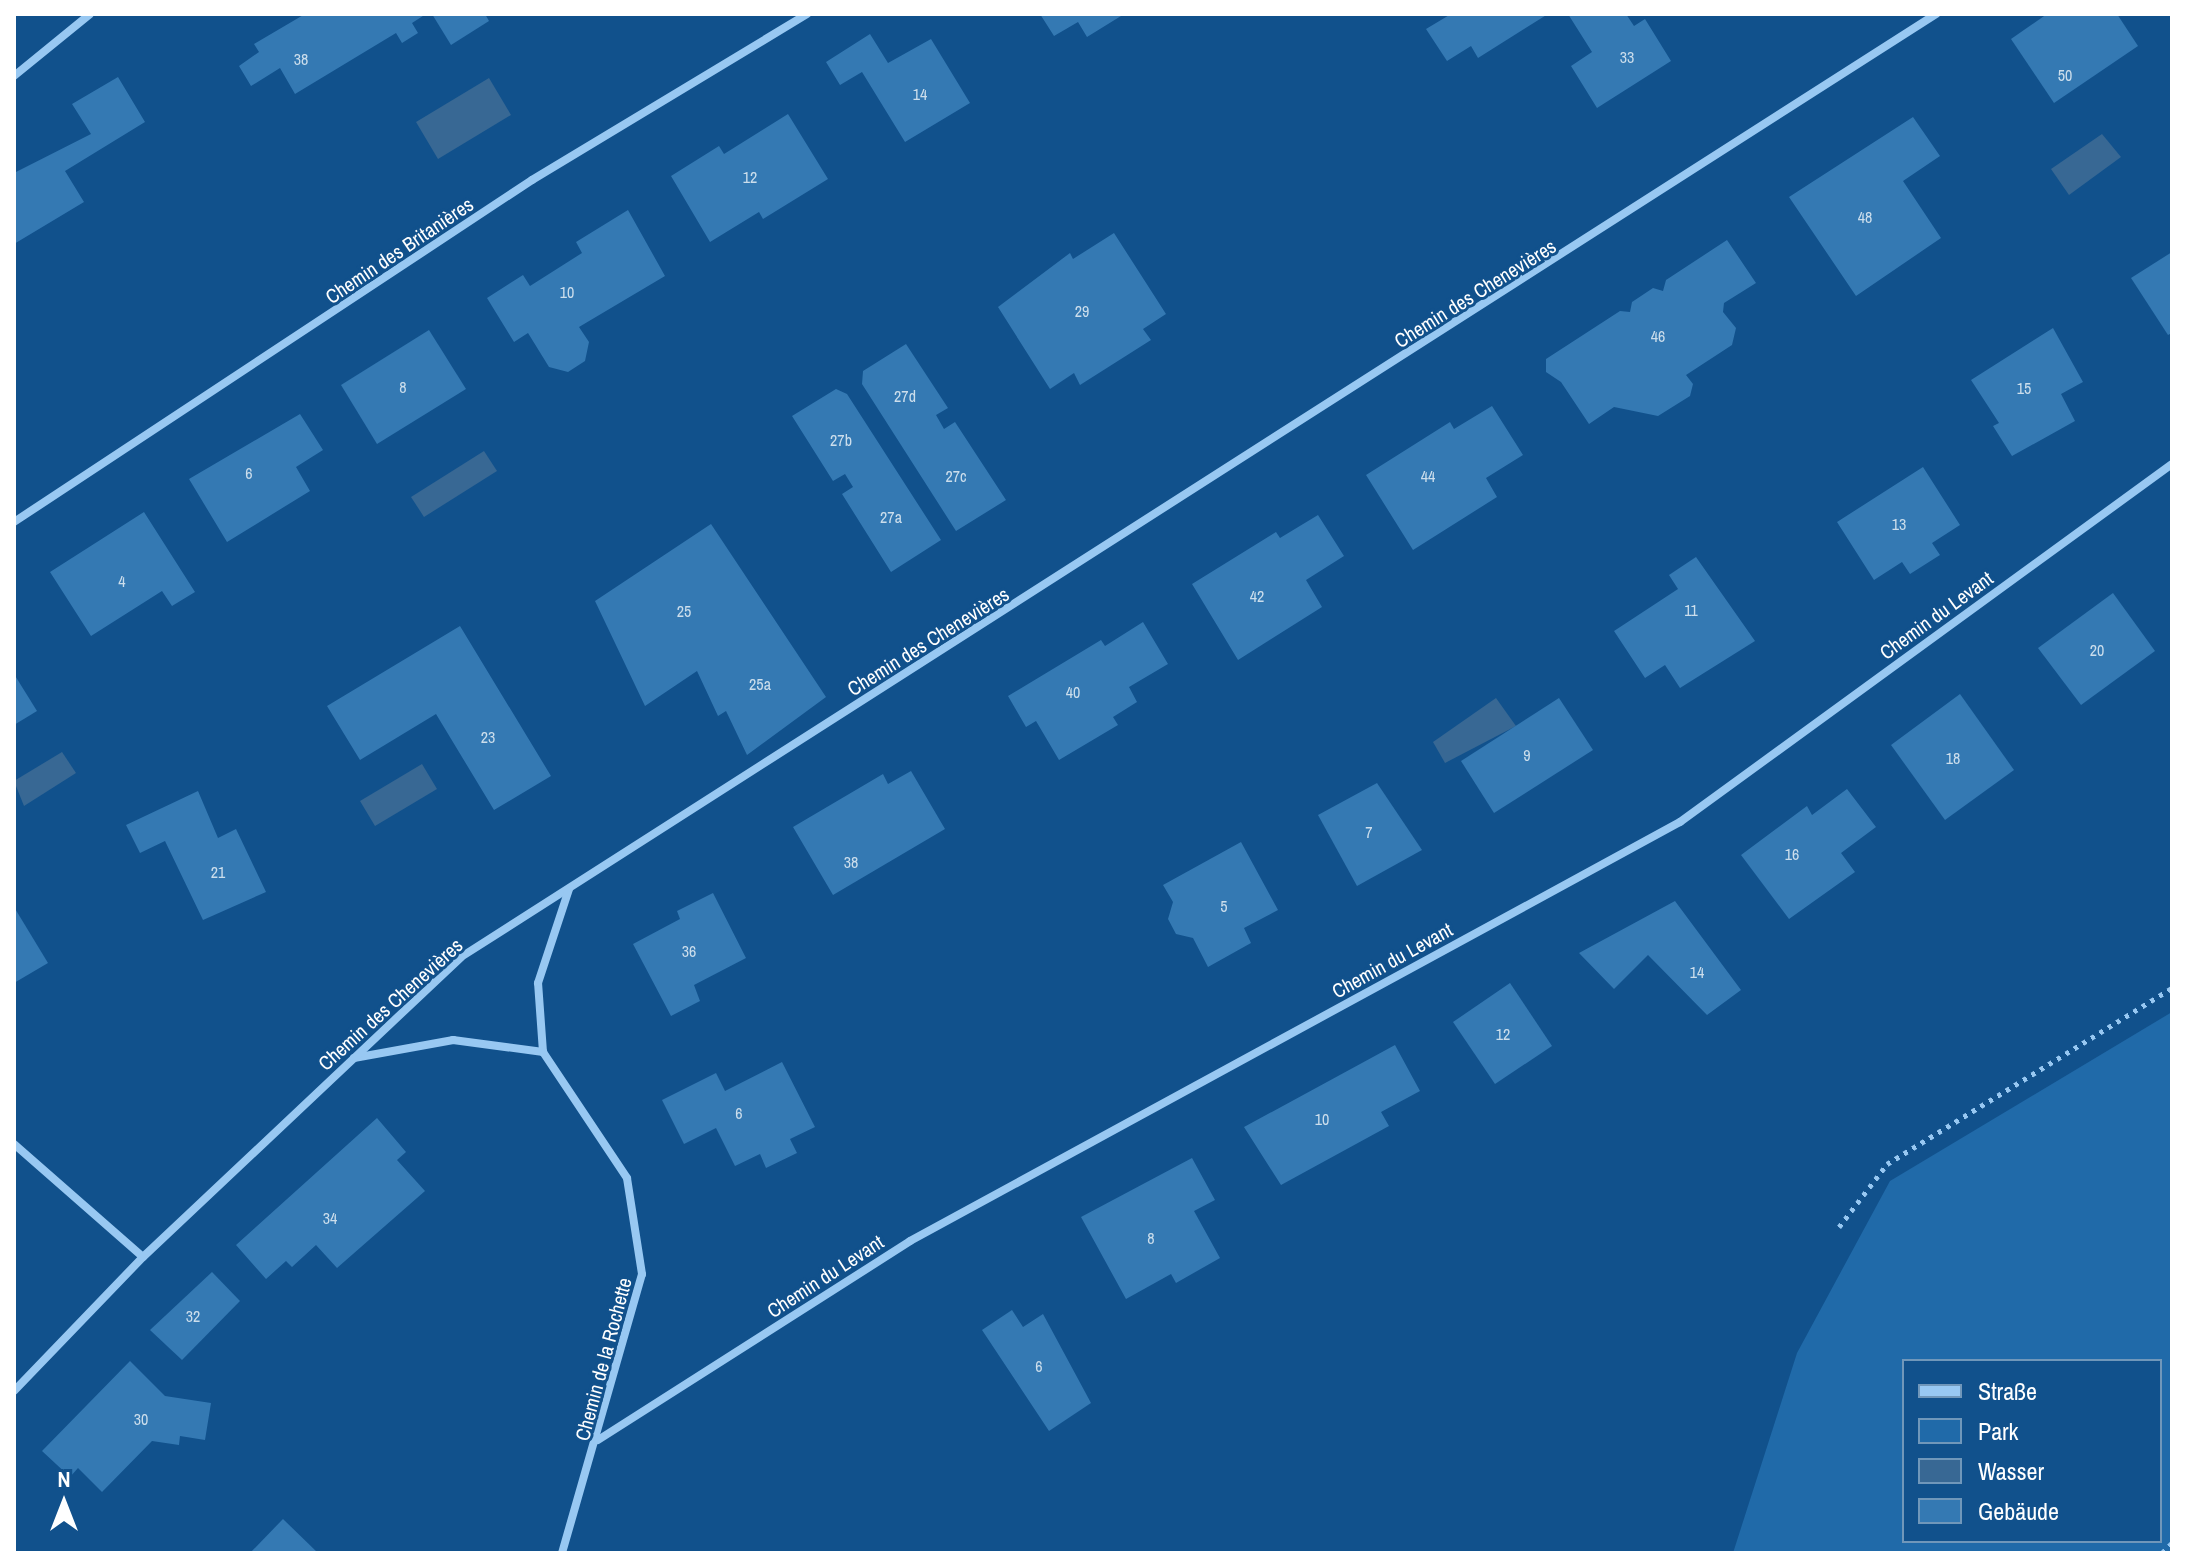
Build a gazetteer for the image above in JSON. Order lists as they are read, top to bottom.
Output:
{
  "streets": {
    "street": [
      "Chemin des Britanières",
      "Chemin des Chenevières",
      "Chemin du Levant",
      "Chemin de la Rochette"
    ]
  },
  "crossings": [
    ["Chemin des Chenevières", "Chemin de la Rochette"],
    ["Chemin du Levant", "Chemin de la Rochette"]
  ],
  "house_numbers": [
    "33",
    "38",
    "50",
    "14",
    "12",
    "48",
    "10",
    "29",
    "46",
    "8",
    "15",
    "27d",
    "27b",
    "6",
    "27c",
    "44",
    "27a",
    "13",
    "4",
    "42",
    "11",
    "25",
    "20",
    "25a",
    "40",
    "23",
    "9",
    "18",
    "7",
    "16",
    "38",
    "21",
    "5",
    "36",
    "14",
    "12",
    "6",
    "10",
    "34",
    "8",
    "32",
    "6",
    "30"
  ],
  "legend": [
    "Straße",
    "Park",
    "Wasser",
    "Gebäude"
  ],
  "north": "top"
}
